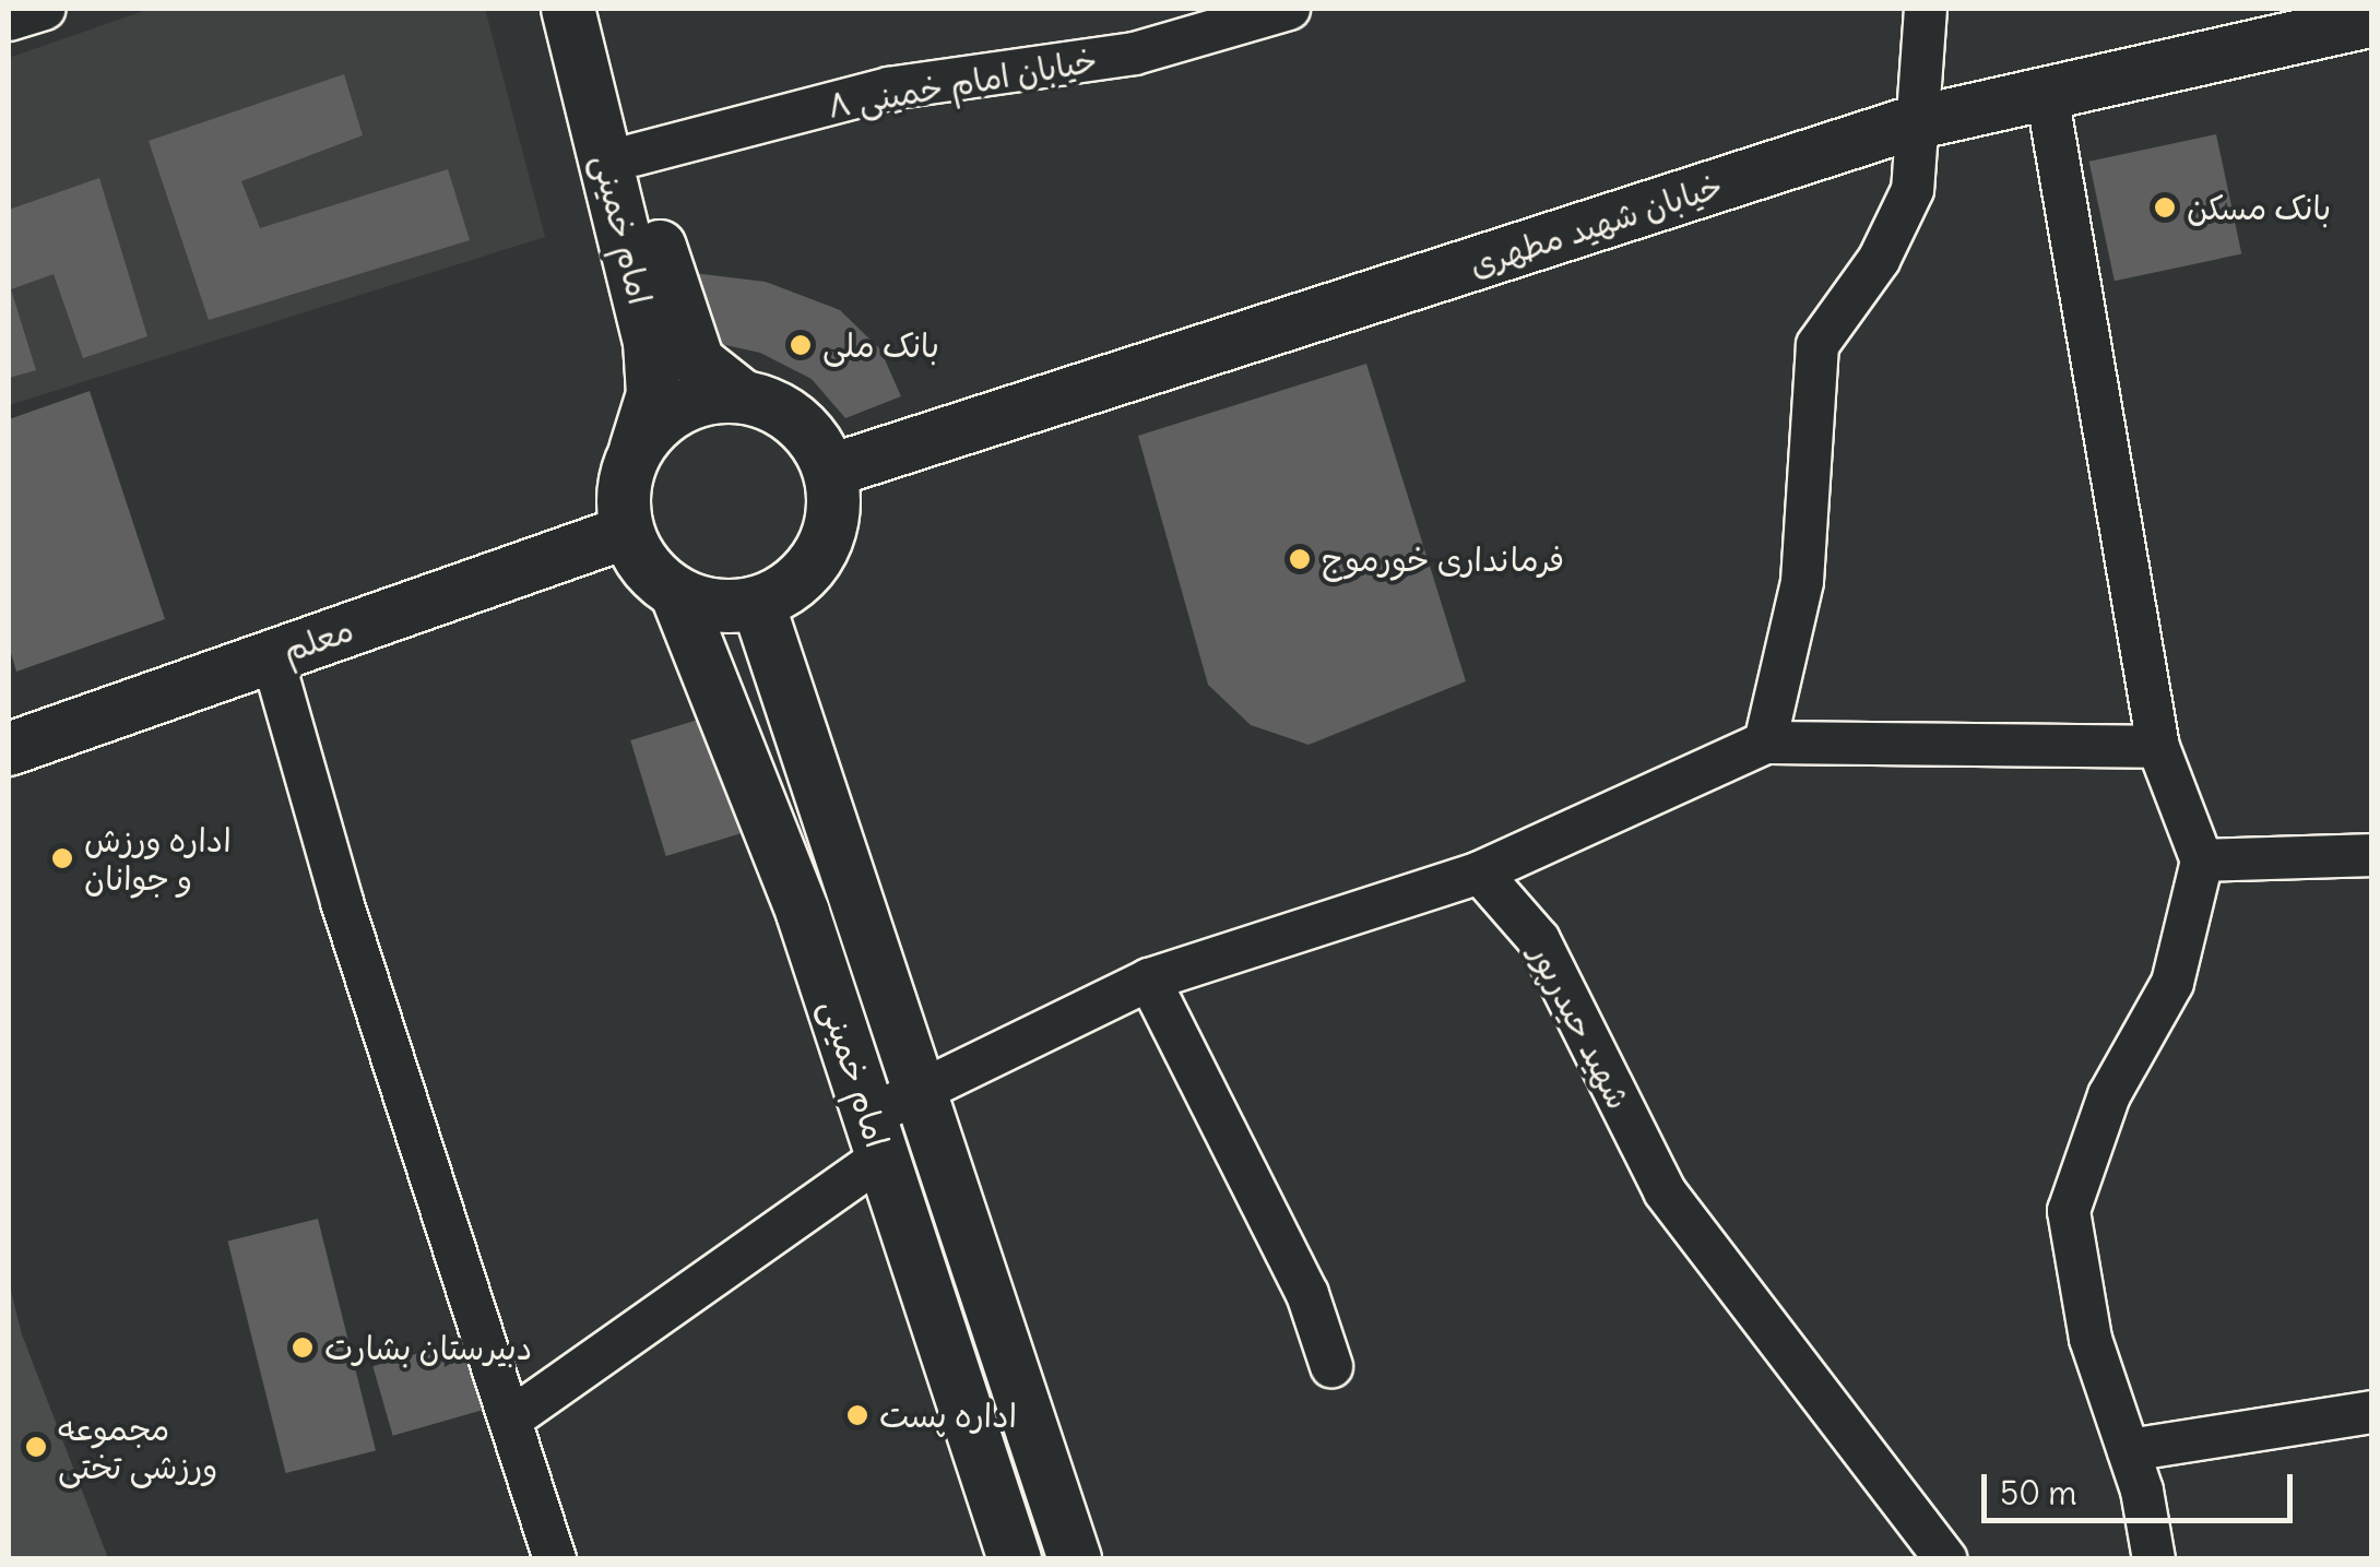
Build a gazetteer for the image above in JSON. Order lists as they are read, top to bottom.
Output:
{
  "streets": {
    "main road": ["خیابان شهید مطهری", "امام خمینی", "معلم"],
    "street": ["خیابان امام خمینی ۸", "شهید حیدرپور"]
  },
  "crossings": [
    ["خیابان امام خمینی ۸", "امام خمینی"],
    ["خیابان شهید مطهری", "امام خمینی"],
    ["خیابان شهید مطهری", "معلم"],
    ["امام خمینی", "معلم"]
  ],
  "places": [
    "بانک مسکن",
    "بانک ملی",
    "فرمانداری خورموج",
    "اداره ورزش و جوانان",
    "دبیرستان بشارت",
    "اداره پست",
    "مجموعه ورزشی تختی"
  ],
  "scale_bar": "50 m"
}
